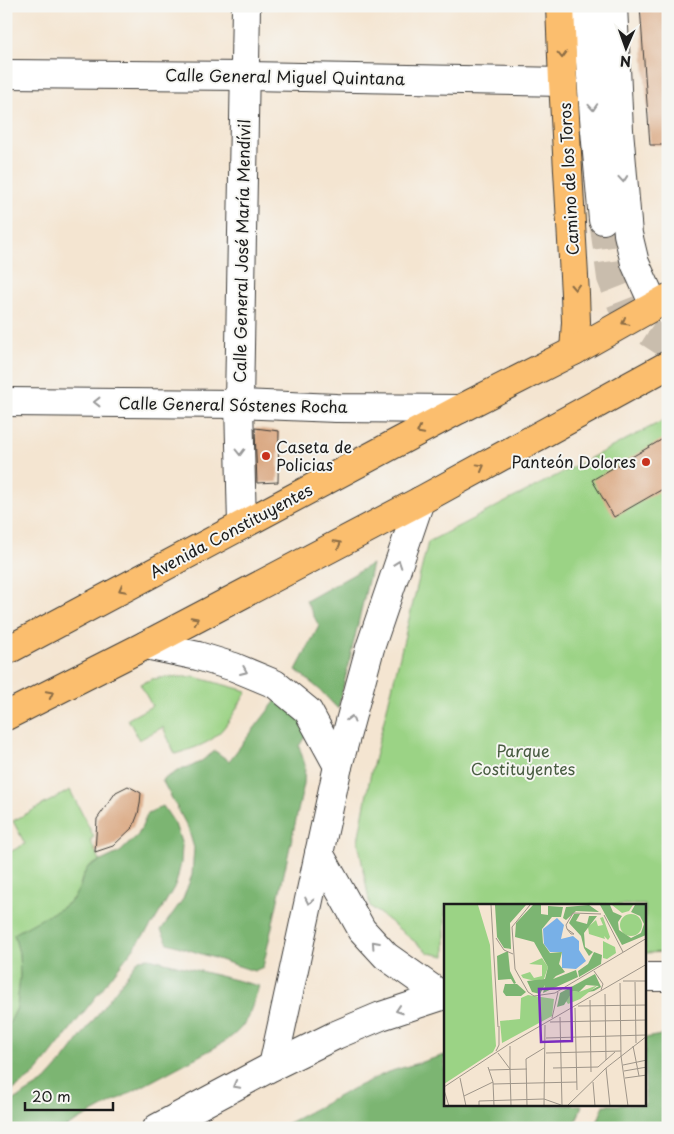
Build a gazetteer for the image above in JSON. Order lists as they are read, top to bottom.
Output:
{
  "streets": {
    "main road": ["Camino de los Toros", "Avenida Constituyentes"],
    "street": ["Calle General Miguel Quintana", "Calle General José María Mendívil", "Calle General Sóstenes Rocha"]
  },
  "crossings": [
    ["Calle General Miguel Quintana", "Camino de los Toros"],
    ["Calle General Miguel Quintana", "Calle General José María Mendívil"],
    ["Camino de los Toros", "Avenida Constituyentes"],
    ["Calle General José María Mendívil", "Calle General Sóstenes Rocha"],
    ["Calle General José María Mendívil", "Avenida Constituyentes"],
    ["Calle General Sóstenes Rocha", "Avenida Constituyentes"]
  ],
  "one_way": ["Camino de los Toros", "Calle General Sóstenes Rocha"],
  "parks": ["Parque Costituyentes"],
  "places": ["Caseta de Policias", "Panteón Dolores"],
  "scale_bar": "20 m",
  "north": "bottom"
}
